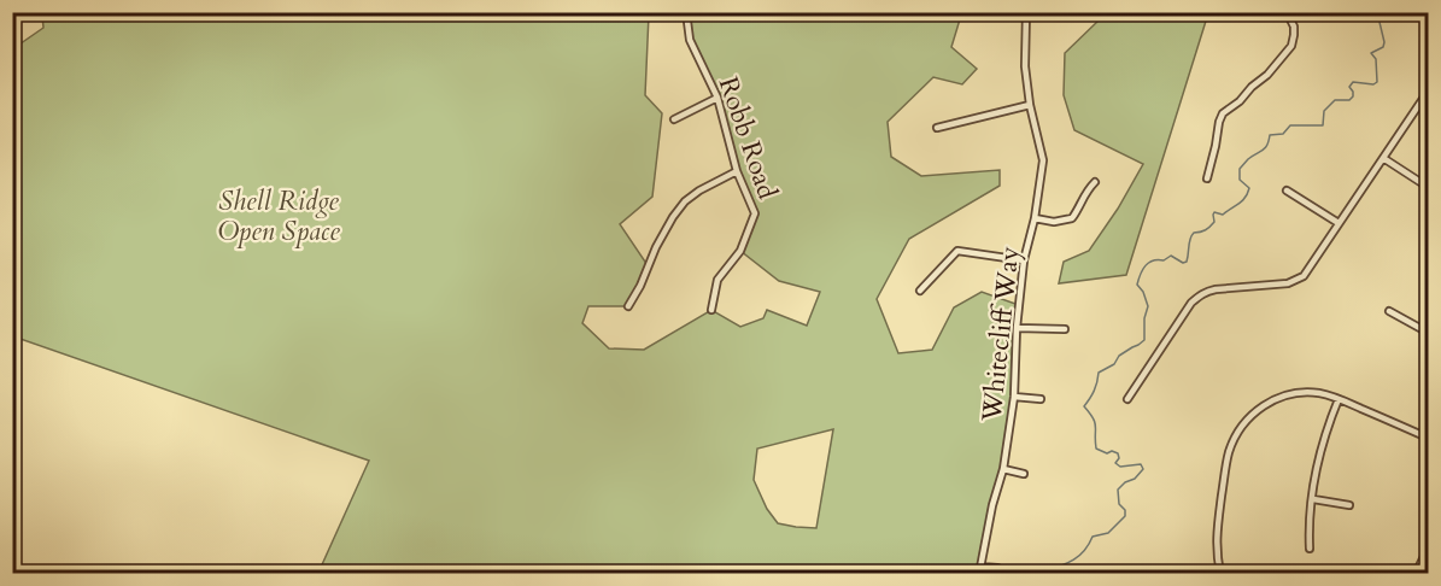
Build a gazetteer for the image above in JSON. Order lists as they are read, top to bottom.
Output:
{
  "streets": {
    "street": ["Robb Road", "Whitecliff Way"]
  },
  "parks": ["Shell Ridge Open Space"]
}
